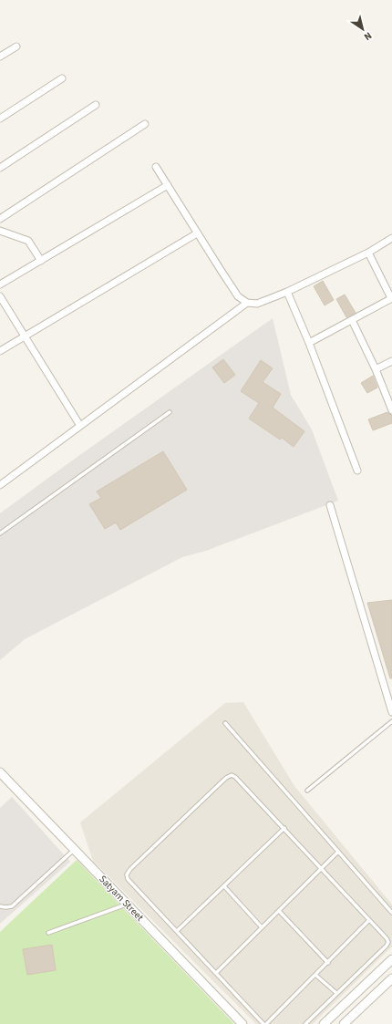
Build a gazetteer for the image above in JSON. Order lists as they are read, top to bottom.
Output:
{
  "streets": {
    "street": ["Satyam Street"]
  },
  "north": "bottom right"
}
